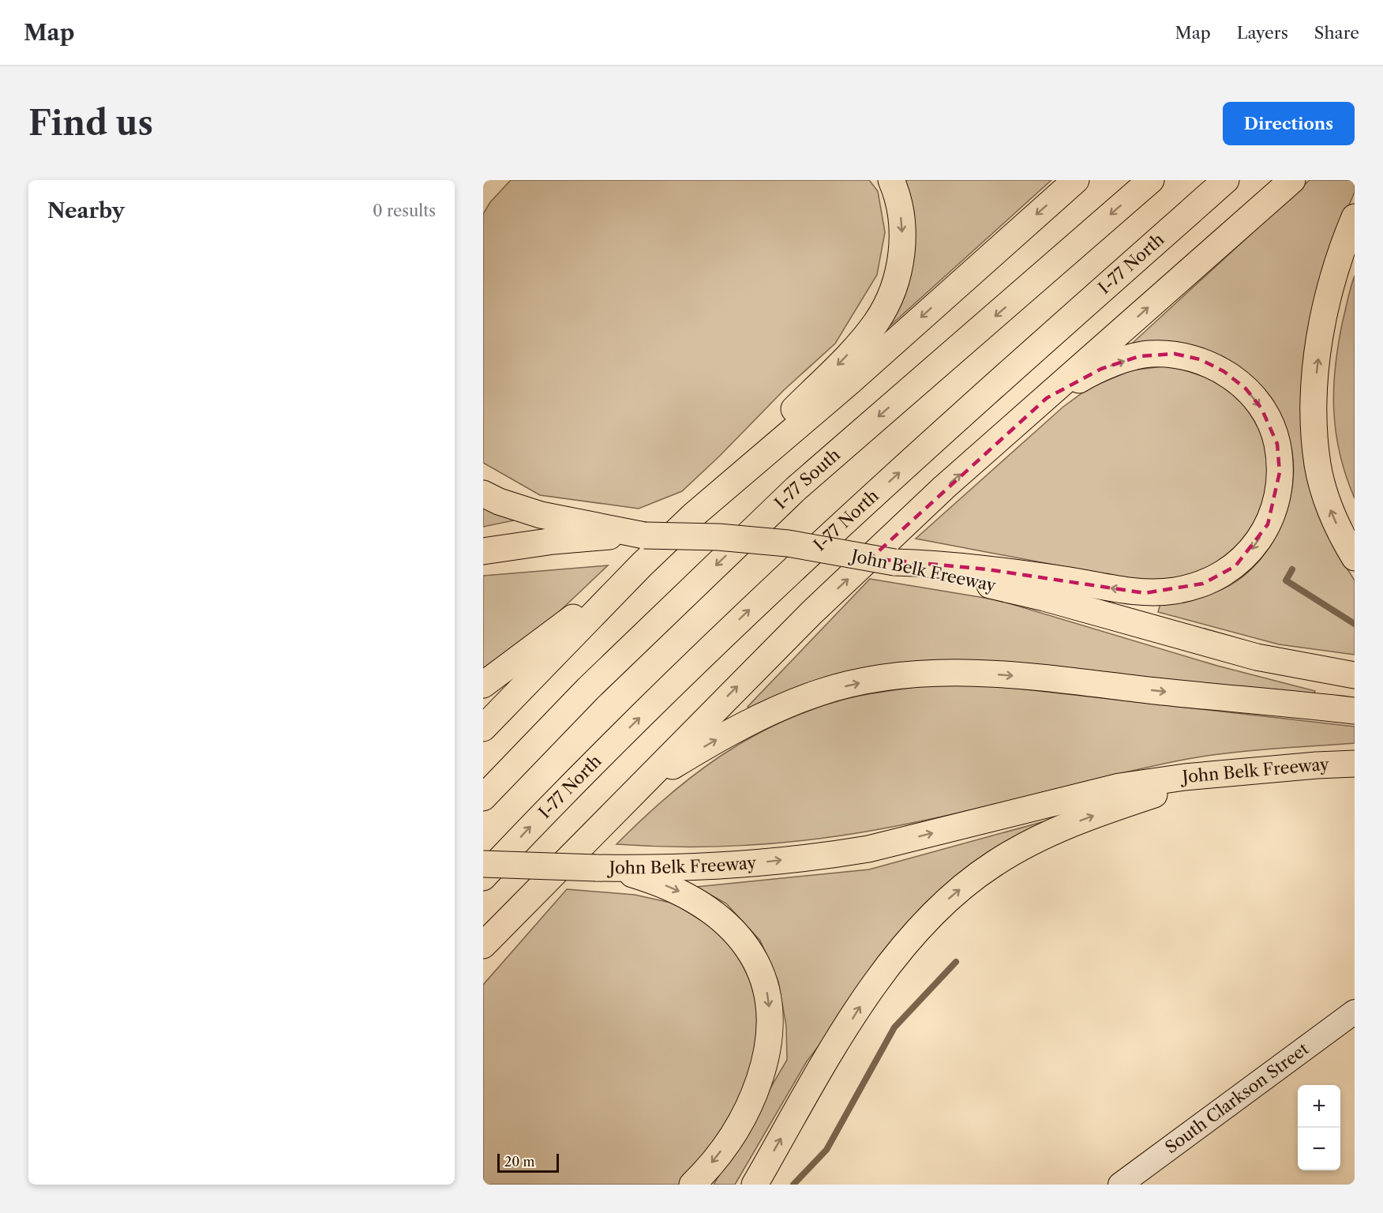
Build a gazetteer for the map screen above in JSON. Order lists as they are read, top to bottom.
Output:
{
  "streets": {
    "highway": ["I-77 North", "I-77 South", "John Belk Freeway"],
    "main road": ["South Clarkson Street"]
  },
  "scale_bar": "20 m",
  "page": {
    "header": "Map",
    "nav": ["Map", "Layers", "Share"],
    "buttons": "Directions",
    "title": "Find us",
    "heading": ["Nearby", "0 results"],
    "map_buttons": ["+", "−"],
    "scale": "20 m"
  }
}
